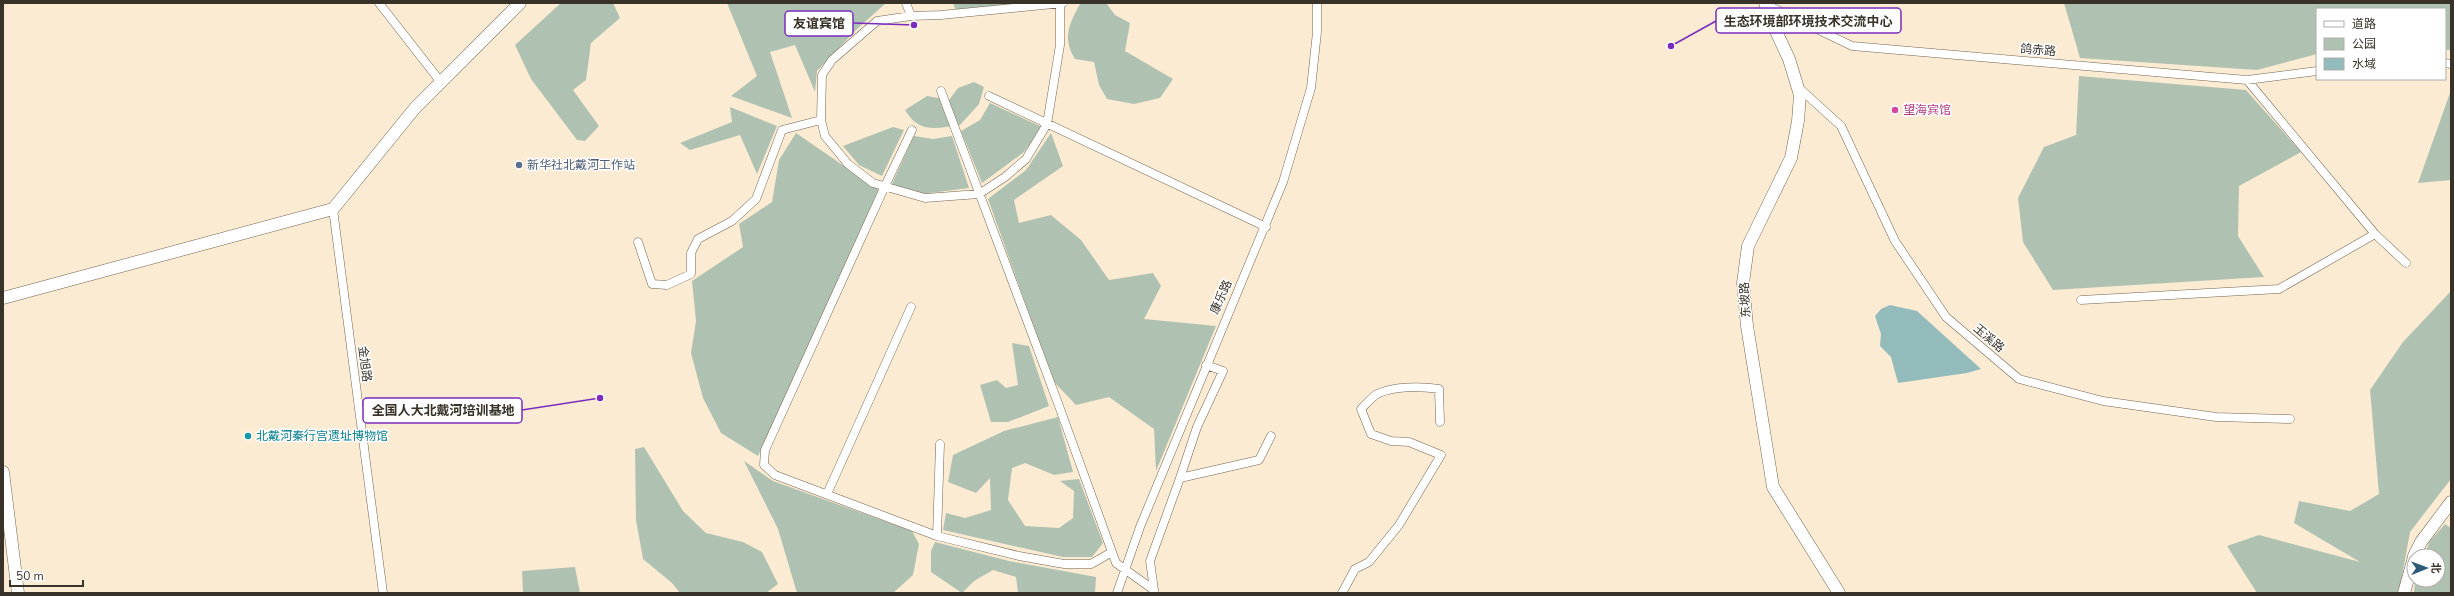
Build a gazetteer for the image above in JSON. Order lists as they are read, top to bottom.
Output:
{
  "streets": {
    "main road": ["东坡路"],
    "street": [
      "鸽赤路",
      "康乐路",
      "玉溪路",
      "金旭路"
    ]
  },
  "crossings": [
    ["鸽赤路", "东坡路"],
    ["东坡路", "玉溪路"]
  ],
  "places": [
    "友谊宾馆",
    "生态环境部环境技术交流中心",
    "望海宾馆",
    "新华社北戴河工作站",
    "全国人大北戴河培训基地",
    "北戴河秦行宫遗址博物馆"
  ],
  "legend": ["道路", "公园", "水域"],
  "scale_bar": "50 m",
  "north": "right"
}
